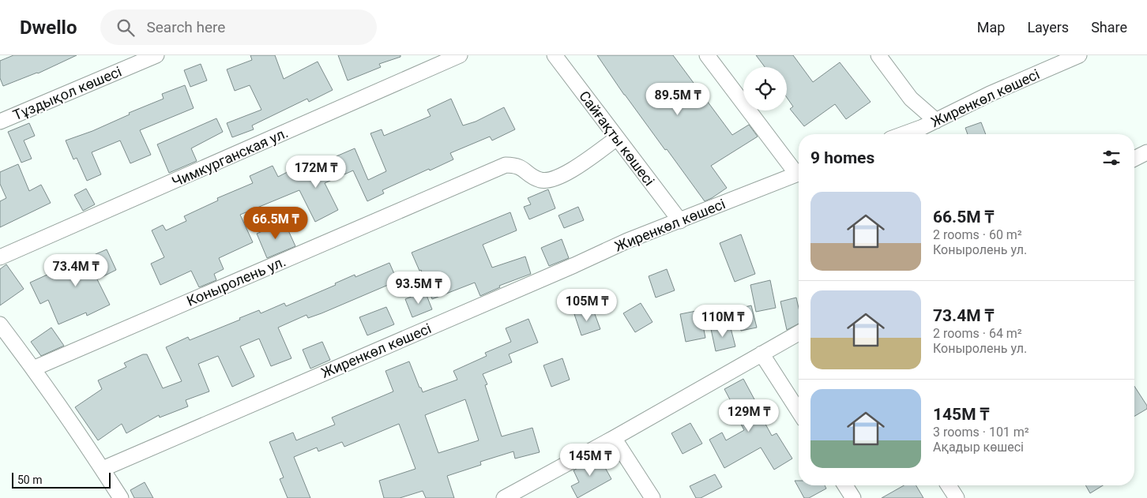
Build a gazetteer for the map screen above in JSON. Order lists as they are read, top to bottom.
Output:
{
  "streets": {
    "street": [
      "Тұздықол көшесі",
      "Жиренкөл көшесі",
      "Сайғақты көшесі",
      "Чимкурганская ул.",
      "Коныролень ул."
    ]
  },
  "crossings": [
    ["Жиренкөл көшесі", "Сайғақты көшесі"],
    ["Сайғақты көшесі", "Коныролень ул."]
  ],
  "scale_bar": "50 m",
  "page": {
    "header": "Dwello",
    "search": "Search here",
    "nav": ["Map", "Layers", "Share"],
    "price": [
      "89.5M ₸",
      "172M ₸",
      "66.5M ₸",
      "73.4M ₸",
      "93.5M ₸",
      "105M ₸",
      "110M ₸",
      "129M ₸",
      "145M ₸"
    ],
    "heading": "9 homes",
    "list": [
      {
        "name": "66.5M ₸",
        "note": "2 rooms · 60 m² · Коныролень ул."
      },
      {
        "name": "73.4M ₸",
        "note": "2 rooms · 64 m² · Коныролень ул."
      },
      {
        "name": "145M ₸",
        "note": "3 rooms · 101 m² · Ақадыр көшесі"
      }
    ],
    "scale": "50 m"
  }
}
